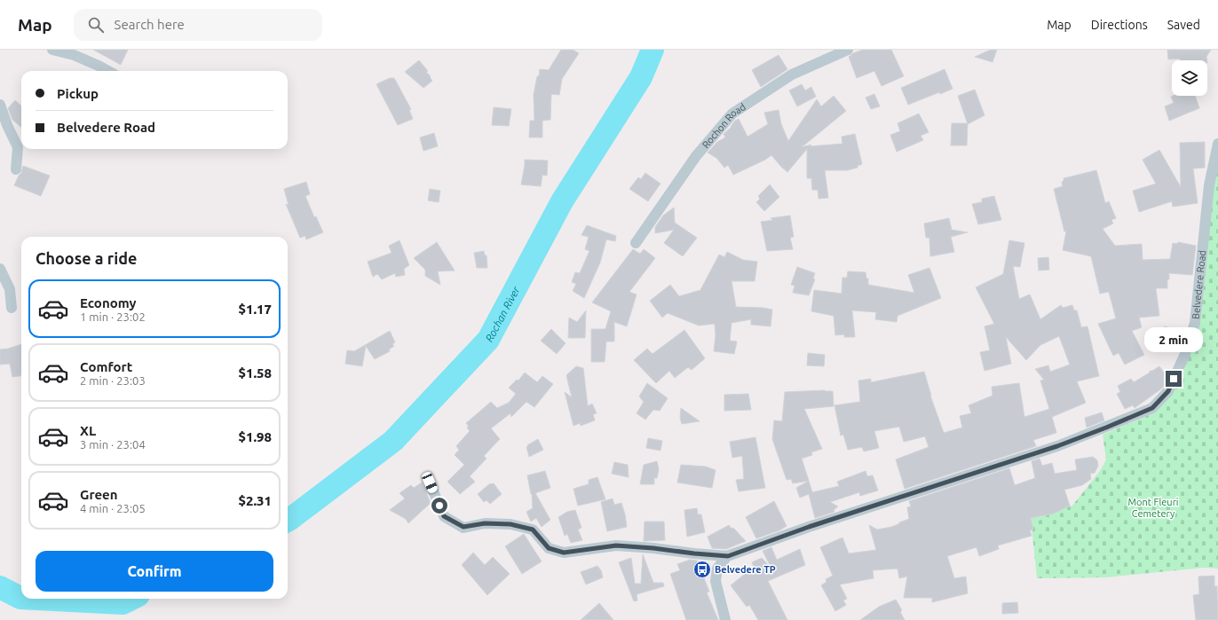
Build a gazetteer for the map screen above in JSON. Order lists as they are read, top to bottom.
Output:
{
  "streets": {
    "street": ["Rochon Road", "Belvedere Road"]
  },
  "water": ["Rochan River"],
  "parks": ["Mont Fleuri Cemetery"],
  "places": {
    "bus stop": ["Belvedere TP"]
  },
  "page": {
    "header": "Map",
    "search": "Search here",
    "nav": ["Map", "Directions", "Saved"],
    "banner": ["Pickup", "Belvedere Road"],
    "heading": "Choose a ride",
    "list": [
      {
        "name": "Economy",
        "note": "1 min · 23:02",
        "value": "$1.17"
      },
      {
        "name": "Comfort",
        "note": "2 min · 23:03",
        "value": "$1.58"
      },
      {
        "name": "XL",
        "note": "3 min · 23:04",
        "value": "$1.98"
      },
      {
        "name": "Green",
        "note": "4 min · 23:05",
        "value": "$2.31"
      }
    ],
    "bubble": "2 min",
    "buttons": "Confirm"
  }
}
